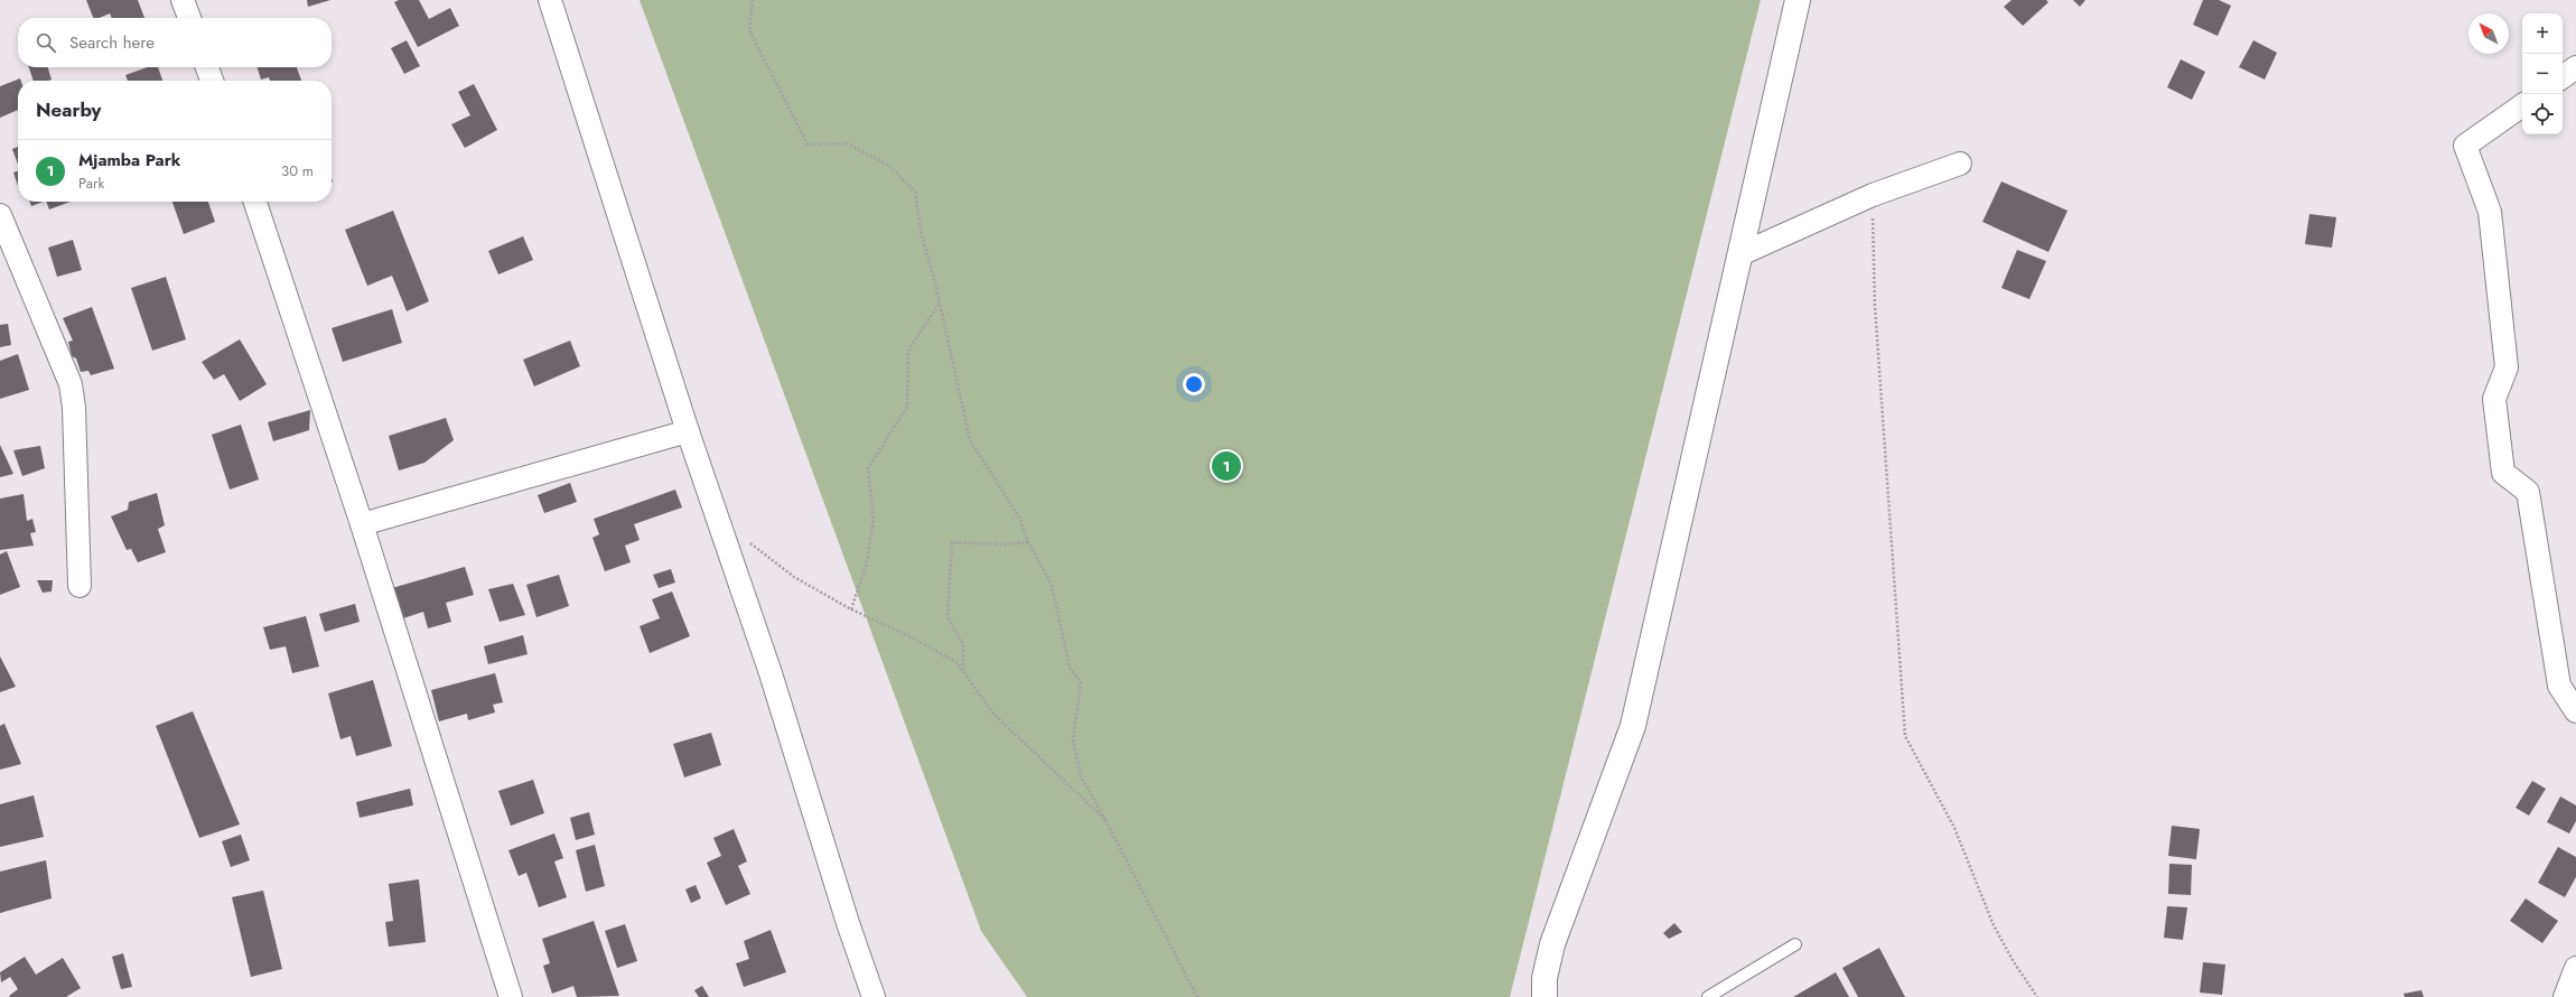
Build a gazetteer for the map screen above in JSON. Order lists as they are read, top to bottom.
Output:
{
  "north": "top left",
  "page": {
    "map_buttons": ["+", "−"],
    "search": "Search here",
    "heading": "Nearby",
    "list": [
      {
        "mark": "1",
        "name": "Mjamba Park",
        "note": "Park",
        "value": "30 m"
      }
    ],
    "pins": "1"
  }
}
